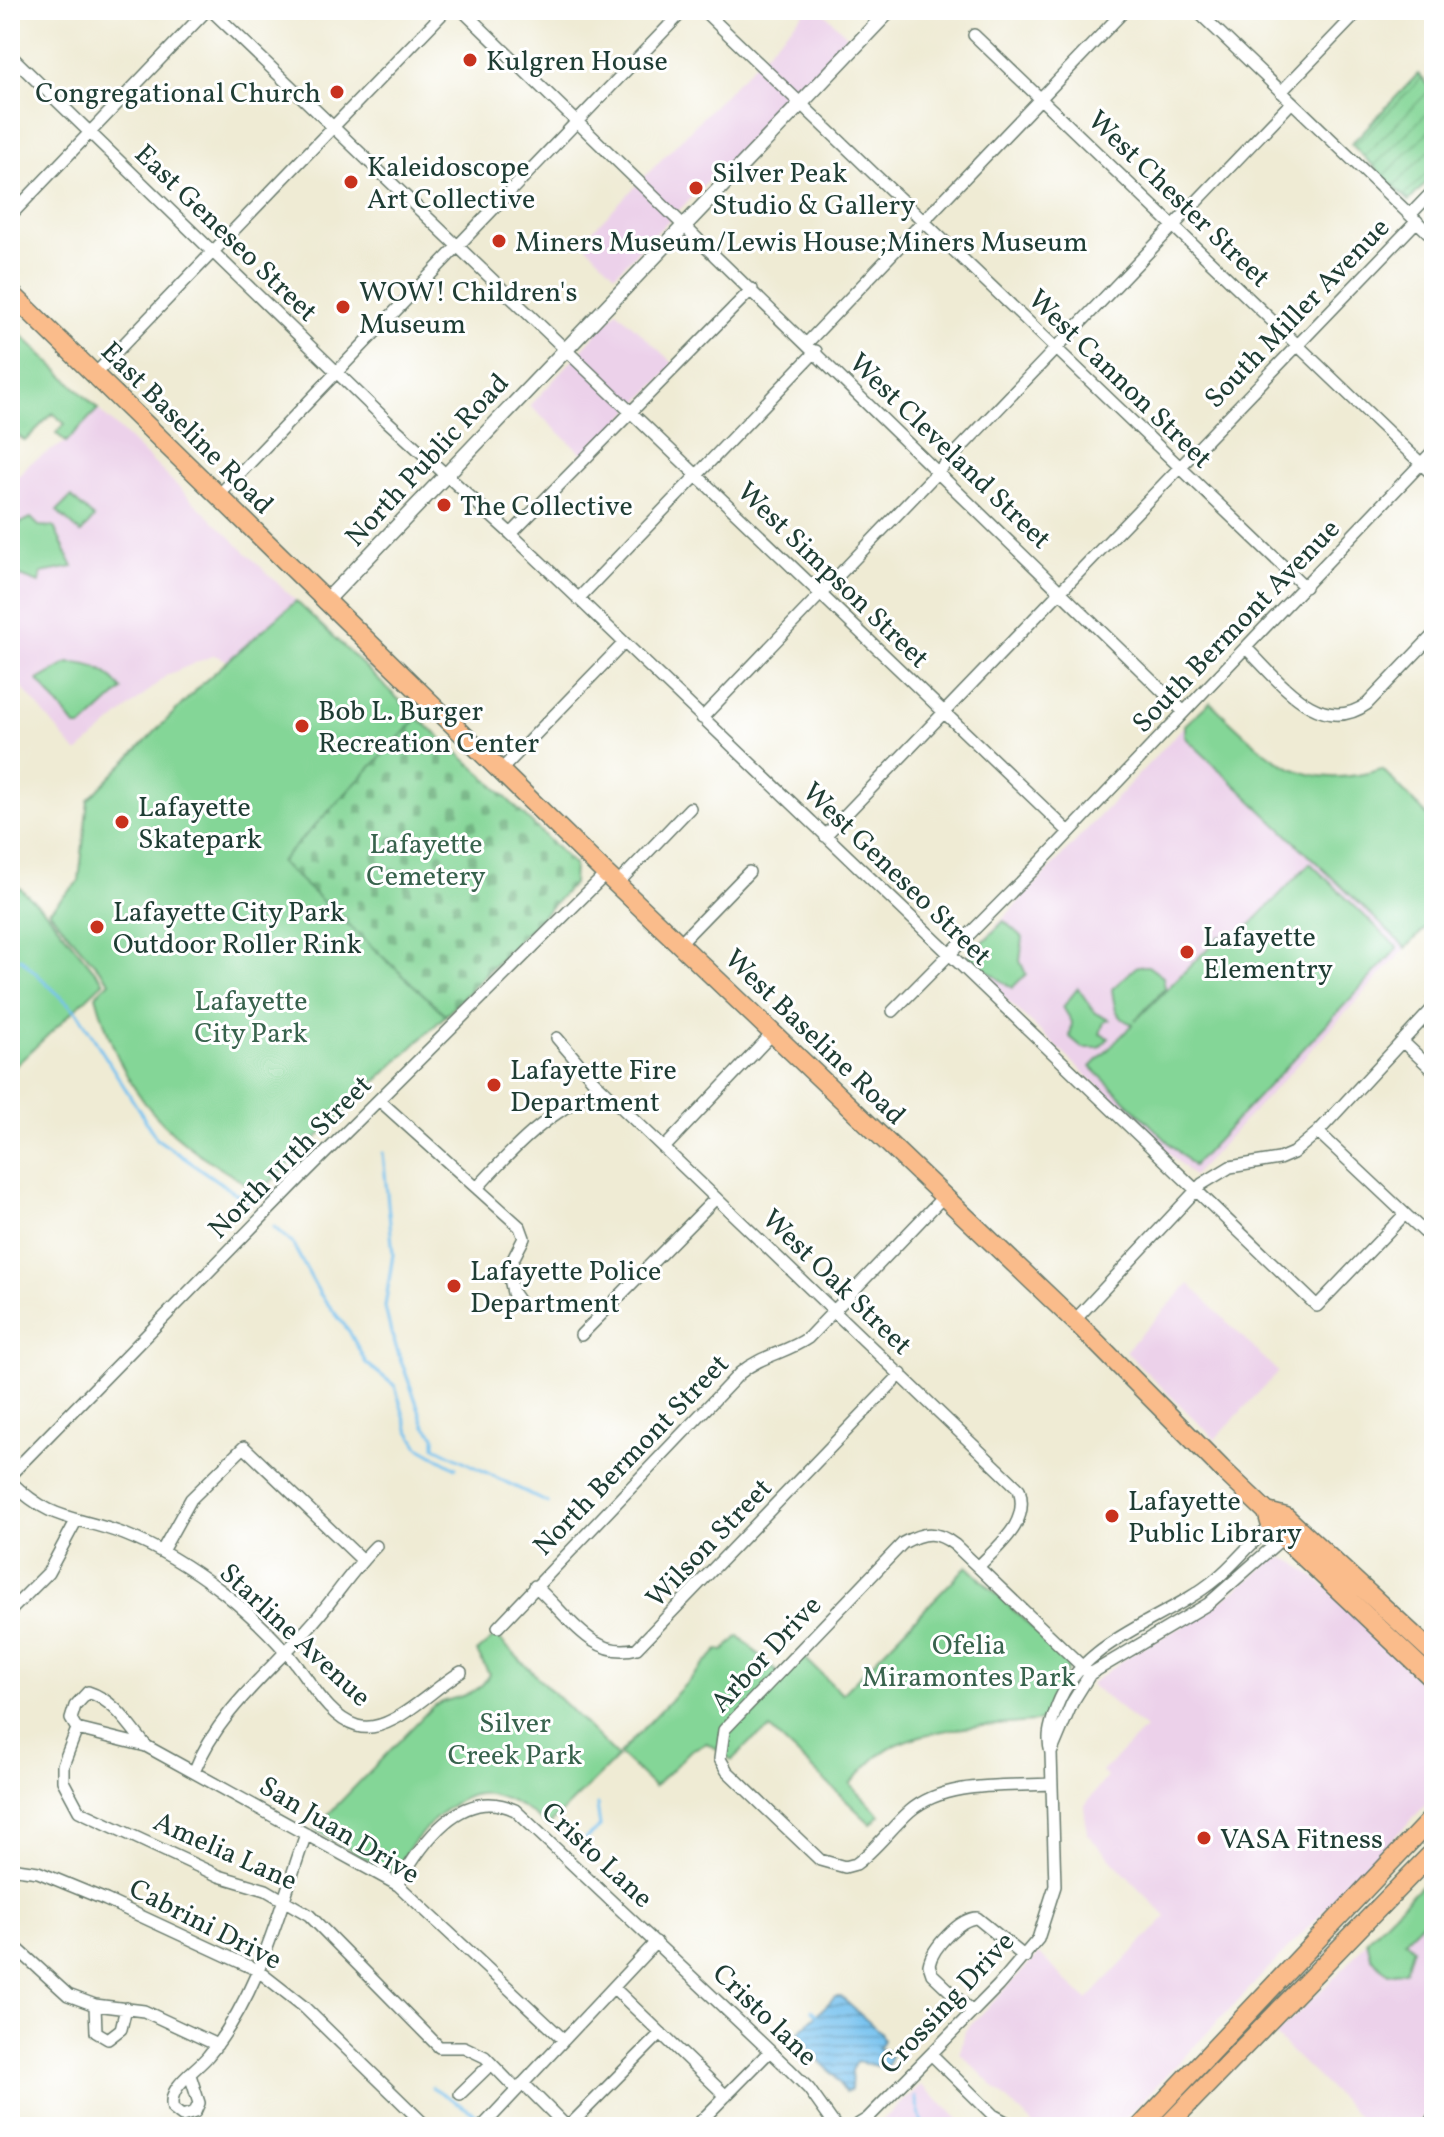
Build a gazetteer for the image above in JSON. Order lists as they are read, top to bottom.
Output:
{
  "streets": {
    "main road": ["East Baseline Road", "West Baseline Road"],
    "street": [
      "West Chester Street",
      "East Geneseo Street",
      "South Miller Avenue",
      "West Cannon Street",
      "West Cleveland Street",
      "North Public Road",
      "West Simpson Street",
      "South Bermont Avenue",
      "West Geneseo Street",
      "North 111th Street",
      "West Oak Street",
      "North Bermont Street",
      "Wilson Street",
      "Starline Avenue",
      "Arbor Drive",
      "San Juan Drive",
      "Amelia Lane",
      "Cristo Lane",
      "Cabrini Drive",
      "Crossing Drive",
      "Cristo lane"
    ]
  },
  "crossings": [
    ["West Chester Street", "South Miller Avenue"],
    ["West Chester Street", "South Bermont Avenue"],
    ["East Geneseo Street", "North Public Road"],
    ["East Geneseo Street", "West Geneseo Street"],
    ["South Miller Avenue", "West Cannon Street"],
    ["South Miller Avenue", "West Cleveland Street"],
    ["South Miller Avenue", "West Simpson Street"],
    ["South Miller Avenue", "West Geneseo Street"],
    ["West Cannon Street", "North Public Road"],
    ["West Cannon Street", "South Bermont Avenue"],
    ["East Baseline Road", "North Public Road"],
    ["East Baseline Road", "West Baseline Road"],
    ["West Cleveland Street", "North Public Road"],
    ["West Cleveland Street", "South Bermont Avenue"],
    ["North Public Road", "West Simpson Street"],
    ["North Public Road", "West Geneseo Street"],
    ["North Public Road", "West Baseline Road"],
    ["West Simpson Street", "South Bermont Avenue"],
    ["South Bermont Avenue", "West Geneseo Street"],
    ["West Baseline Road", "North 111th Street"],
    ["West Baseline Road", "North Bermont Street"],
    ["West Baseline Road", "Crossing Drive"],
    ["North 111th Street", "Starline Avenue"],
    ["West Oak Street", "North Bermont Street"],
    ["West Oak Street", "Wilson Street"],
    ["West Oak Street", "Arbor Drive"],
    ["North Bermont Street", "Wilson Street"],
    ["Arbor Drive", "Crossing Drive"],
    ["San Juan Drive", "Amelia Lane"],
    ["San Juan Drive", "Cristo Lane"],
    ["Cristo Lane", "Cristo lane"]
  ],
  "parks": [
    "Lafayette Cemetery",
    "Lafayette City Park",
    "Ofelia Miramontes Park",
    "Silver Creek Park"
  ],
  "places": [
    "Kulgren House",
    "Congregational Church",
    "Kaleidoscope Art Collective",
    "Silver Peak Studio & Gallery",
    "Miners Museum/Lewis House;Miners Museum",
    "WOW! Children's Museum",
    "The Collective",
    "Bob L. Burger Recreation Center",
    "Lafayette Skatepark",
    "Lafayette City Park Outdoor Roller Rink",
    "Lafayette Elementry",
    "Lafayette Fire Department",
    "Lafayette Police Department",
    "Lafayette Public Library",
    "VASA Fitness"
  ]
}
